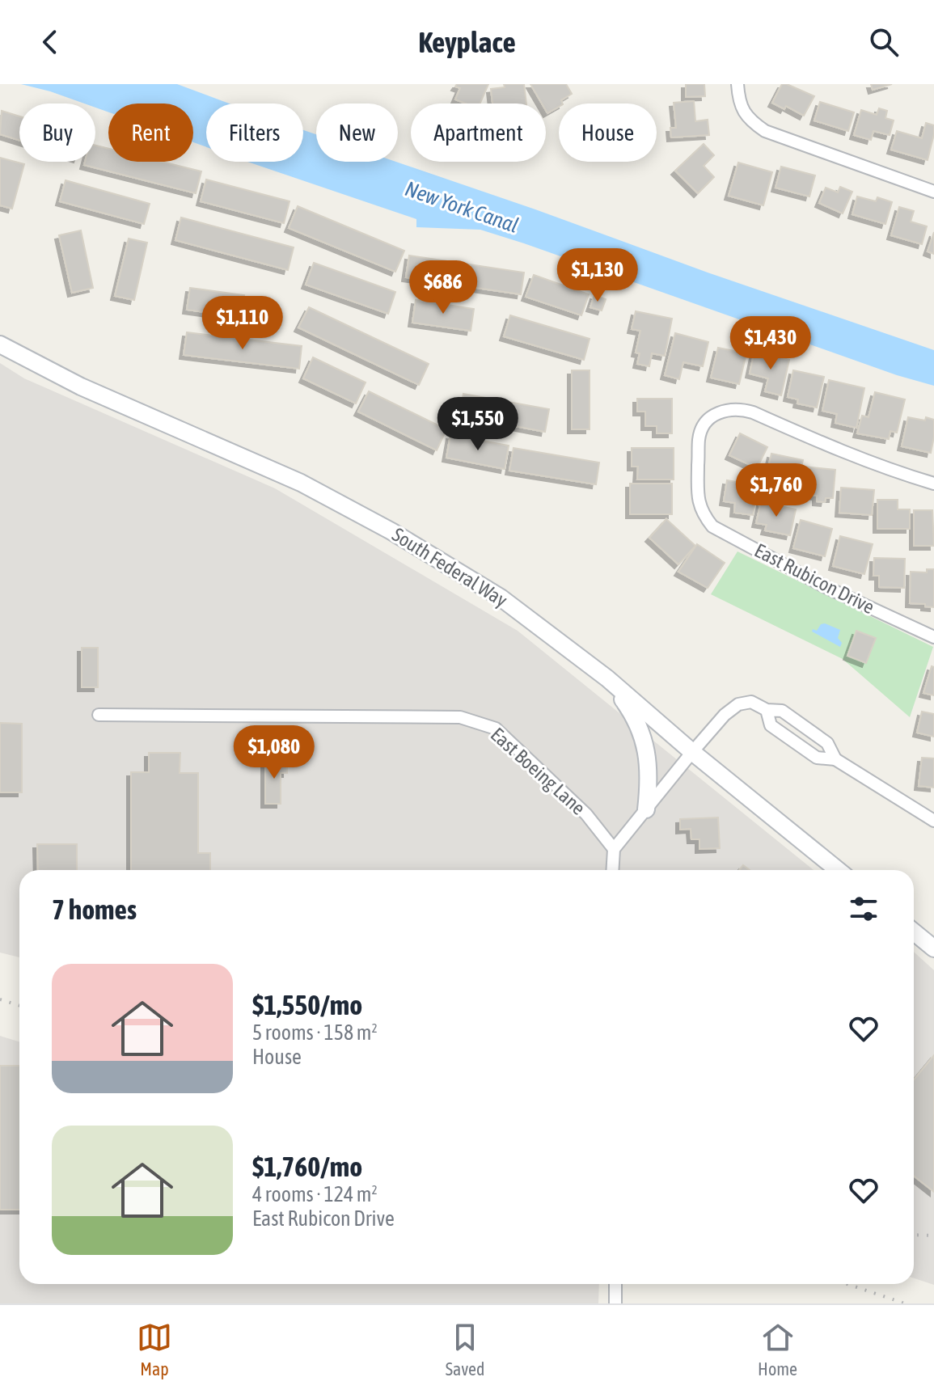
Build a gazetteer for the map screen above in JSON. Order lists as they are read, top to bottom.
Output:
{
  "streets": {
    "main road": ["South Federal Way"],
    "street": ["East Rubicon Drive", "East Boeing Lane"]
  },
  "water": ["New York Canal"],
  "page": {
    "header": "Keyplace",
    "chip": [
      "Buy",
      "Rent",
      "Filters",
      "New",
      "Apartment",
      "House"
    ],
    "price": [
      "$1,130",
      "$686",
      "$1,110",
      "$1,430",
      "$1,550",
      "$1,760",
      "$1,080"
    ],
    "heading": "7 homes",
    "list": [
      {
        "name": "$1,550/mo",
        "note": "5 rooms · 158 m² · House"
      },
      {
        "name": "$1,760/mo",
        "note": "4 rooms · 124 m² · East Rubicon Drive"
      }
    ],
    "tabs": ["Map", "Saved", "Home"]
  }
}
